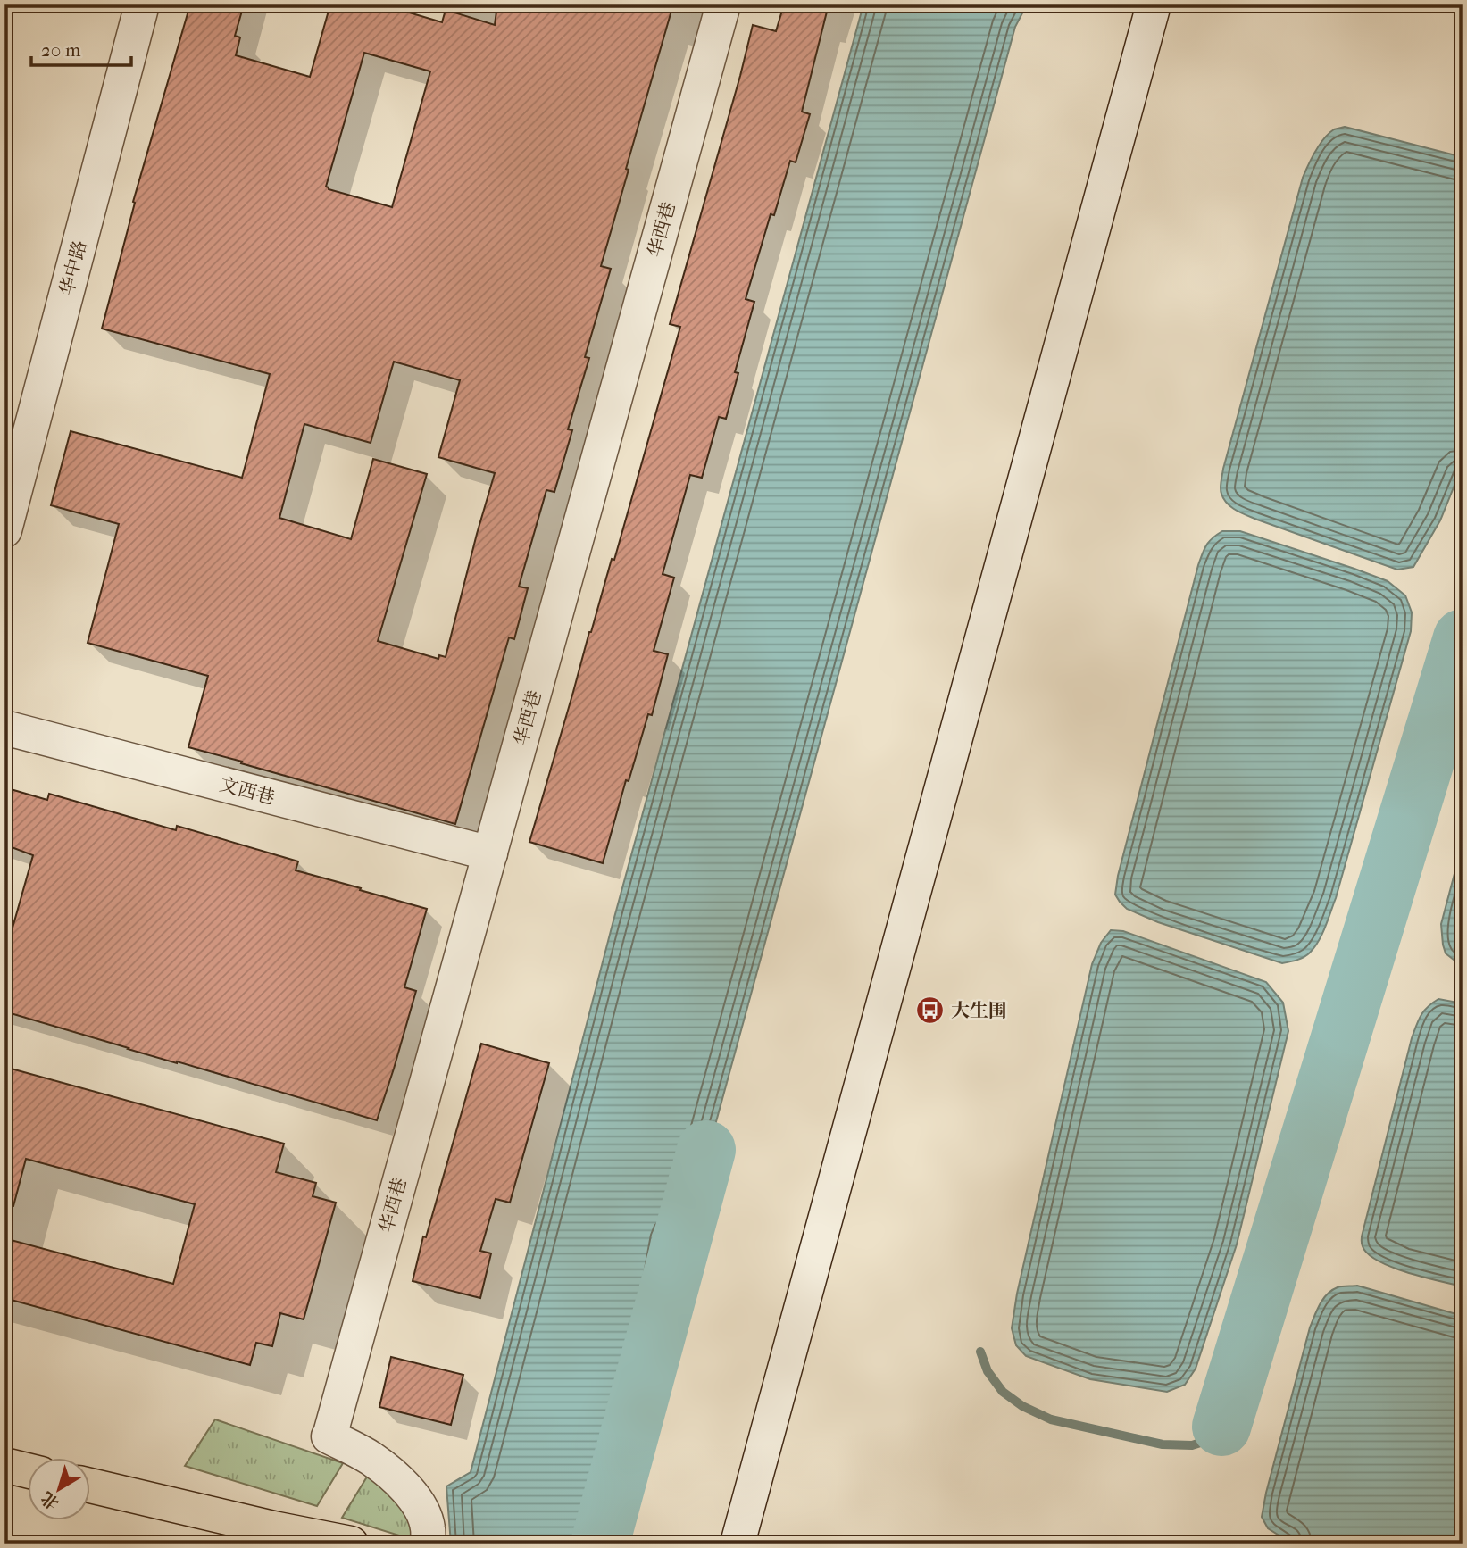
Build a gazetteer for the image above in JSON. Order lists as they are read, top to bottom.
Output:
{
  "streets": {
    "street": ["华西巷", "华中路", "文西巷"]
  },
  "crossings": [
    ["华西巷", "文西巷"]
  ],
  "places": {
    "bus stop": ["大生围"]
  },
  "scale_bar": "20 m",
  "north": "bottom left"
}
